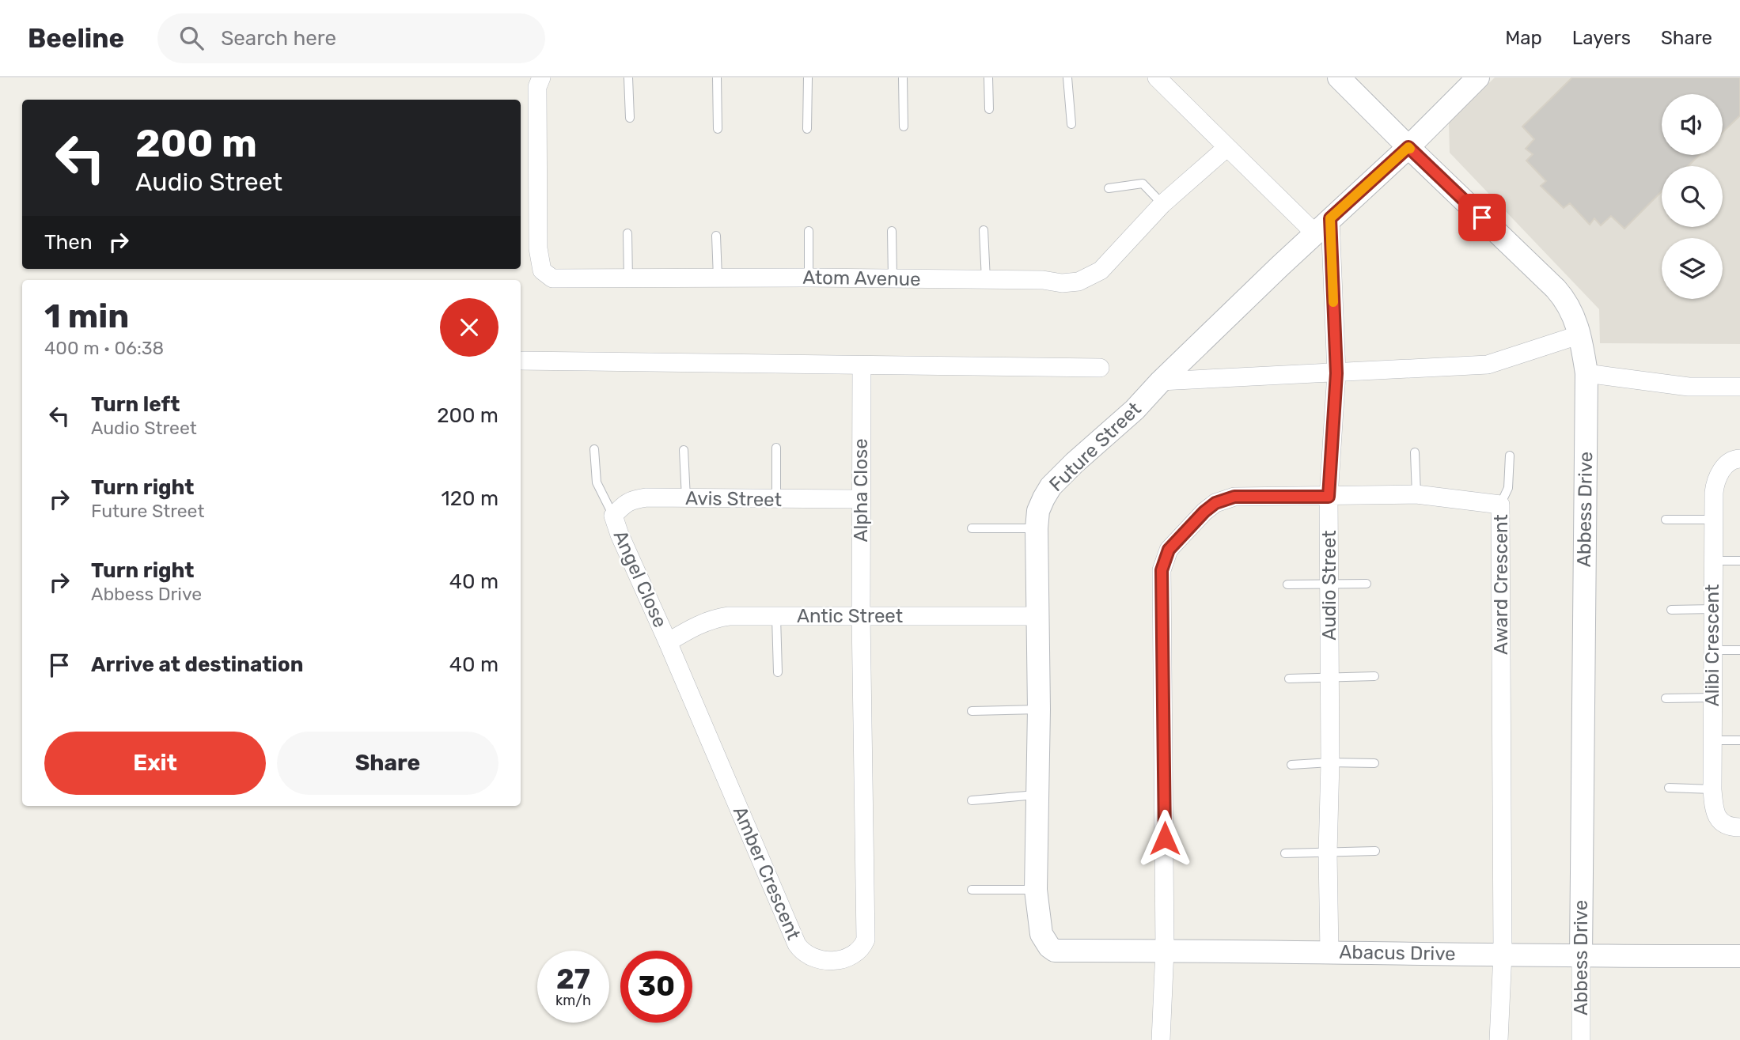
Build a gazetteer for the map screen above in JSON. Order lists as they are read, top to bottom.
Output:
{
  "streets": {
    "street": [
      "Atom Avenue",
      "Future Street",
      "Alpha Close",
      "Avis Street",
      "Abbess Drive",
      "Angel Close",
      "Award Crescent",
      "Audio Street",
      "Antic Street",
      "Alibi Crescent",
      "Amber Crescent",
      "Abacus Drive"
    ]
  },
  "crossings": [
    ["Future Street", "Abbess Drive"],
    ["Future Street", "Audio Street"],
    ["Future Street", "Antic Street"],
    ["Future Street", "Abacus Drive"],
    ["Alpha Close", "Avis Street"],
    ["Alpha Close", "Antic Street"],
    ["Alpha Close", "Amber Crescent"],
    ["Avis Street", "Angel Close"],
    ["Abbess Drive", "Abacus Drive"],
    ["Angel Close", "Antic Street"],
    ["Angel Close", "Amber Crescent"],
    ["Award Crescent", "Audio Street"],
    ["Award Crescent", "Abacus Drive"],
    ["Audio Street", "Abacus Drive"],
    ["Antic Street", "Amber Crescent"]
  ],
  "page": {
    "header": "Beeline",
    "search": "Search here",
    "nav": ["Map", "Layers", "Share"],
    "turn": ["200 m", "Audio Street"],
    "then": "Then",
    "heading": ["1 min", "400 m · 06:38"],
    "list": [
      {
        "name": "Turn left",
        "note": "Audio Street",
        "value": "200 m"
      },
      {
        "name": "Turn right",
        "note": "Future Street",
        "value": "120 m"
      },
      {
        "name": "Turn right",
        "note": "Abbess Drive",
        "value": "40 m"
      },
      {
        "name": "Arrive at destination",
        "value": "40 m"
      }
    ],
    "buttons": ["Exit", "Share"],
    "speed": "27 km/h",
    "limit": "30"
  }
}
